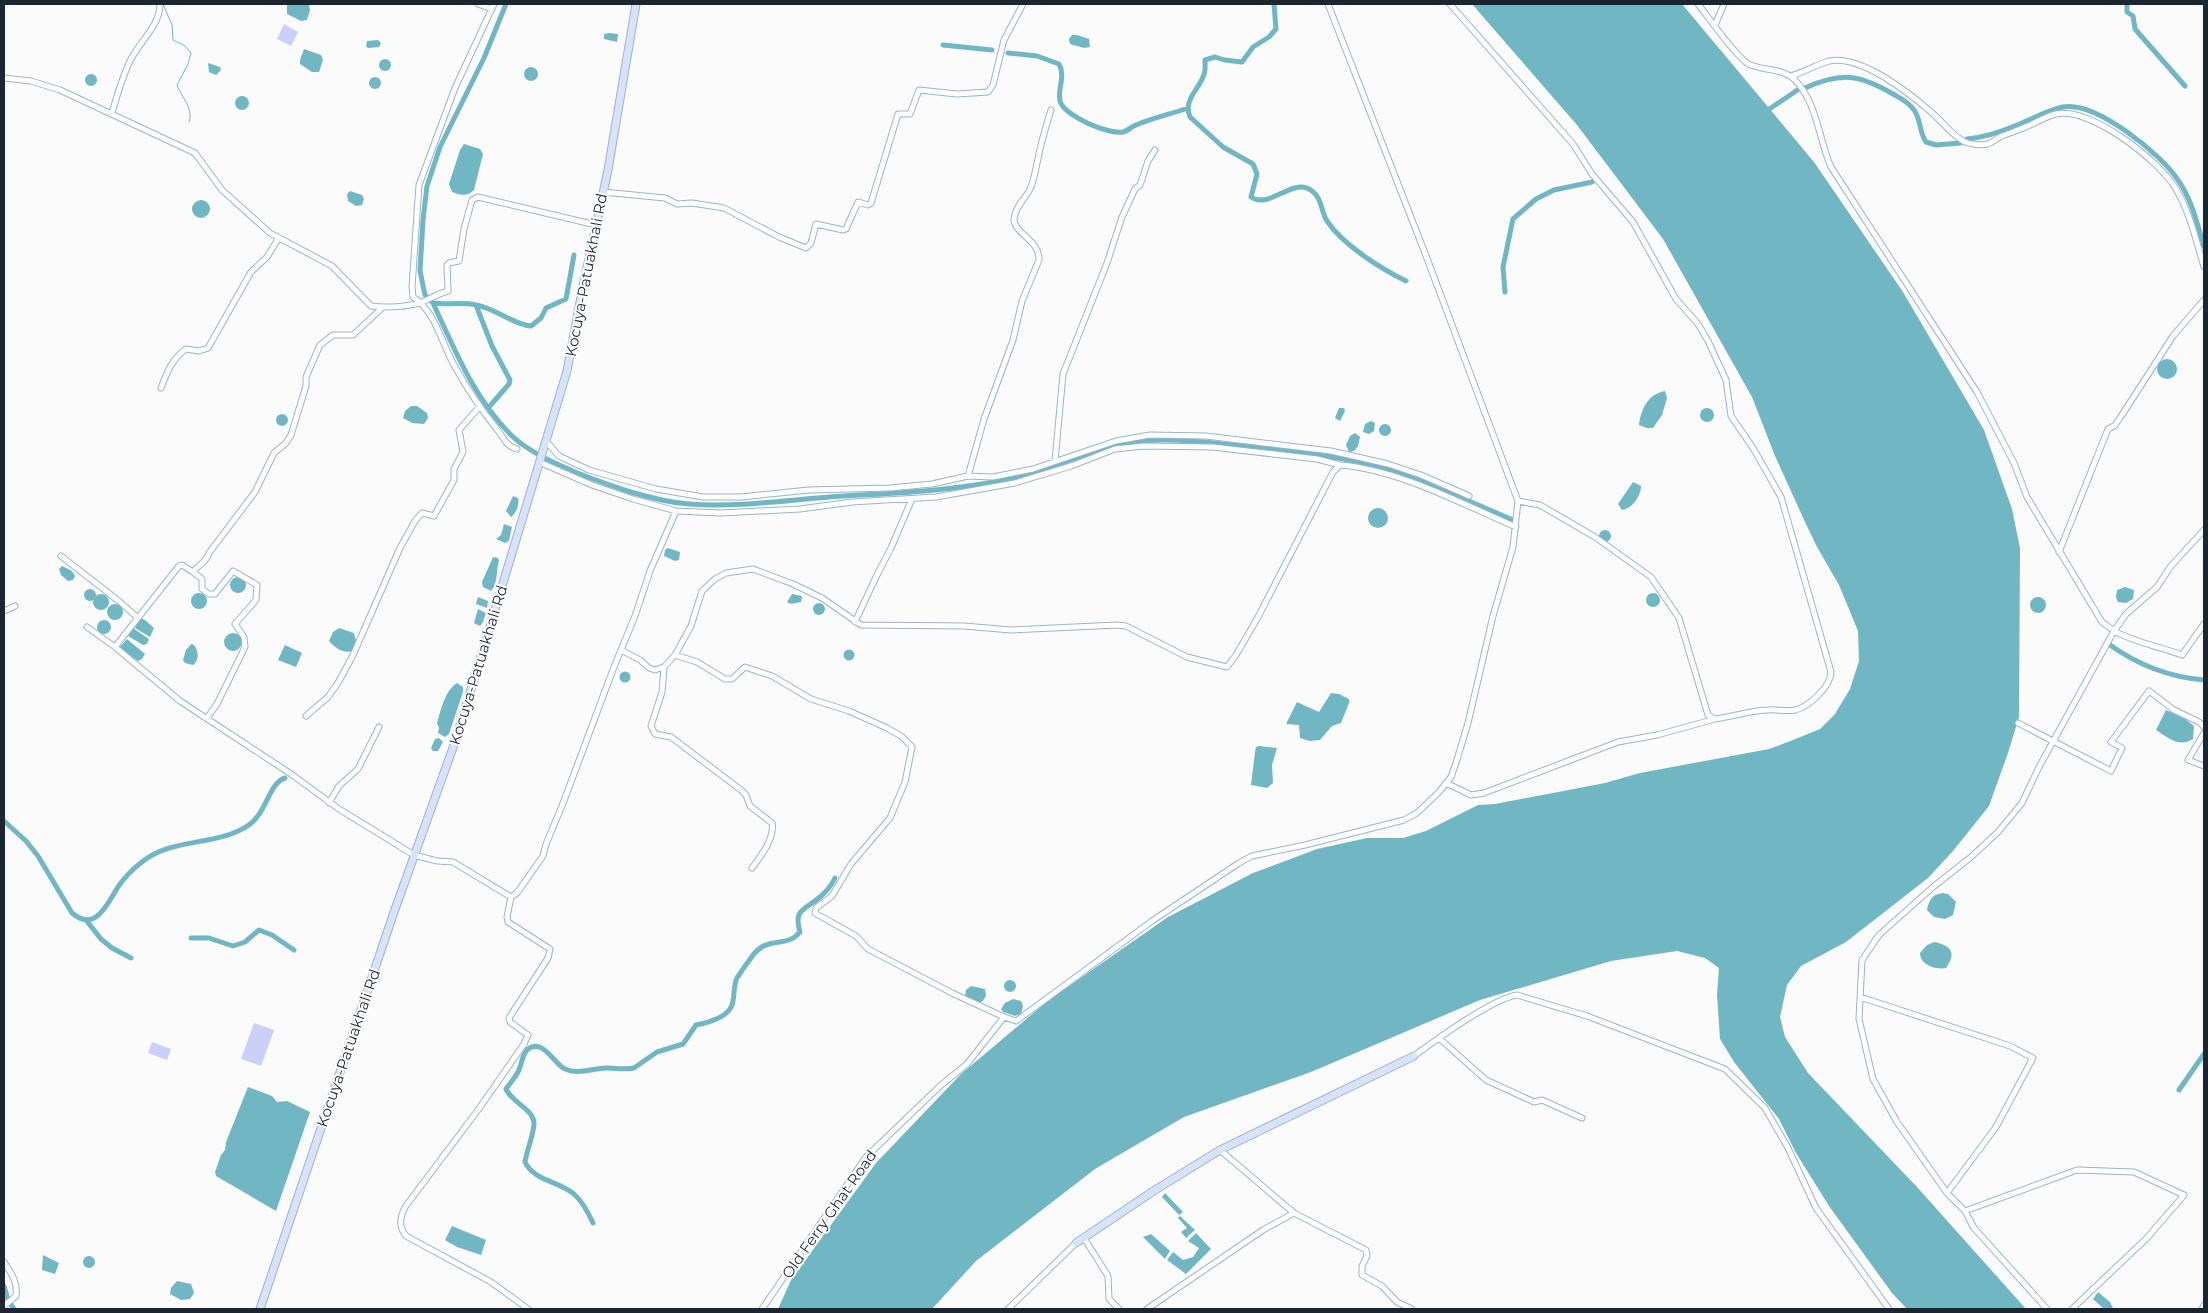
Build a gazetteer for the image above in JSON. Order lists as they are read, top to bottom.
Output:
{
  "streets": {
    "main road": ["Kocuya-Patuakhali Rd"],
    "street": ["Old Ferry Ghat Road"]
  }
}
